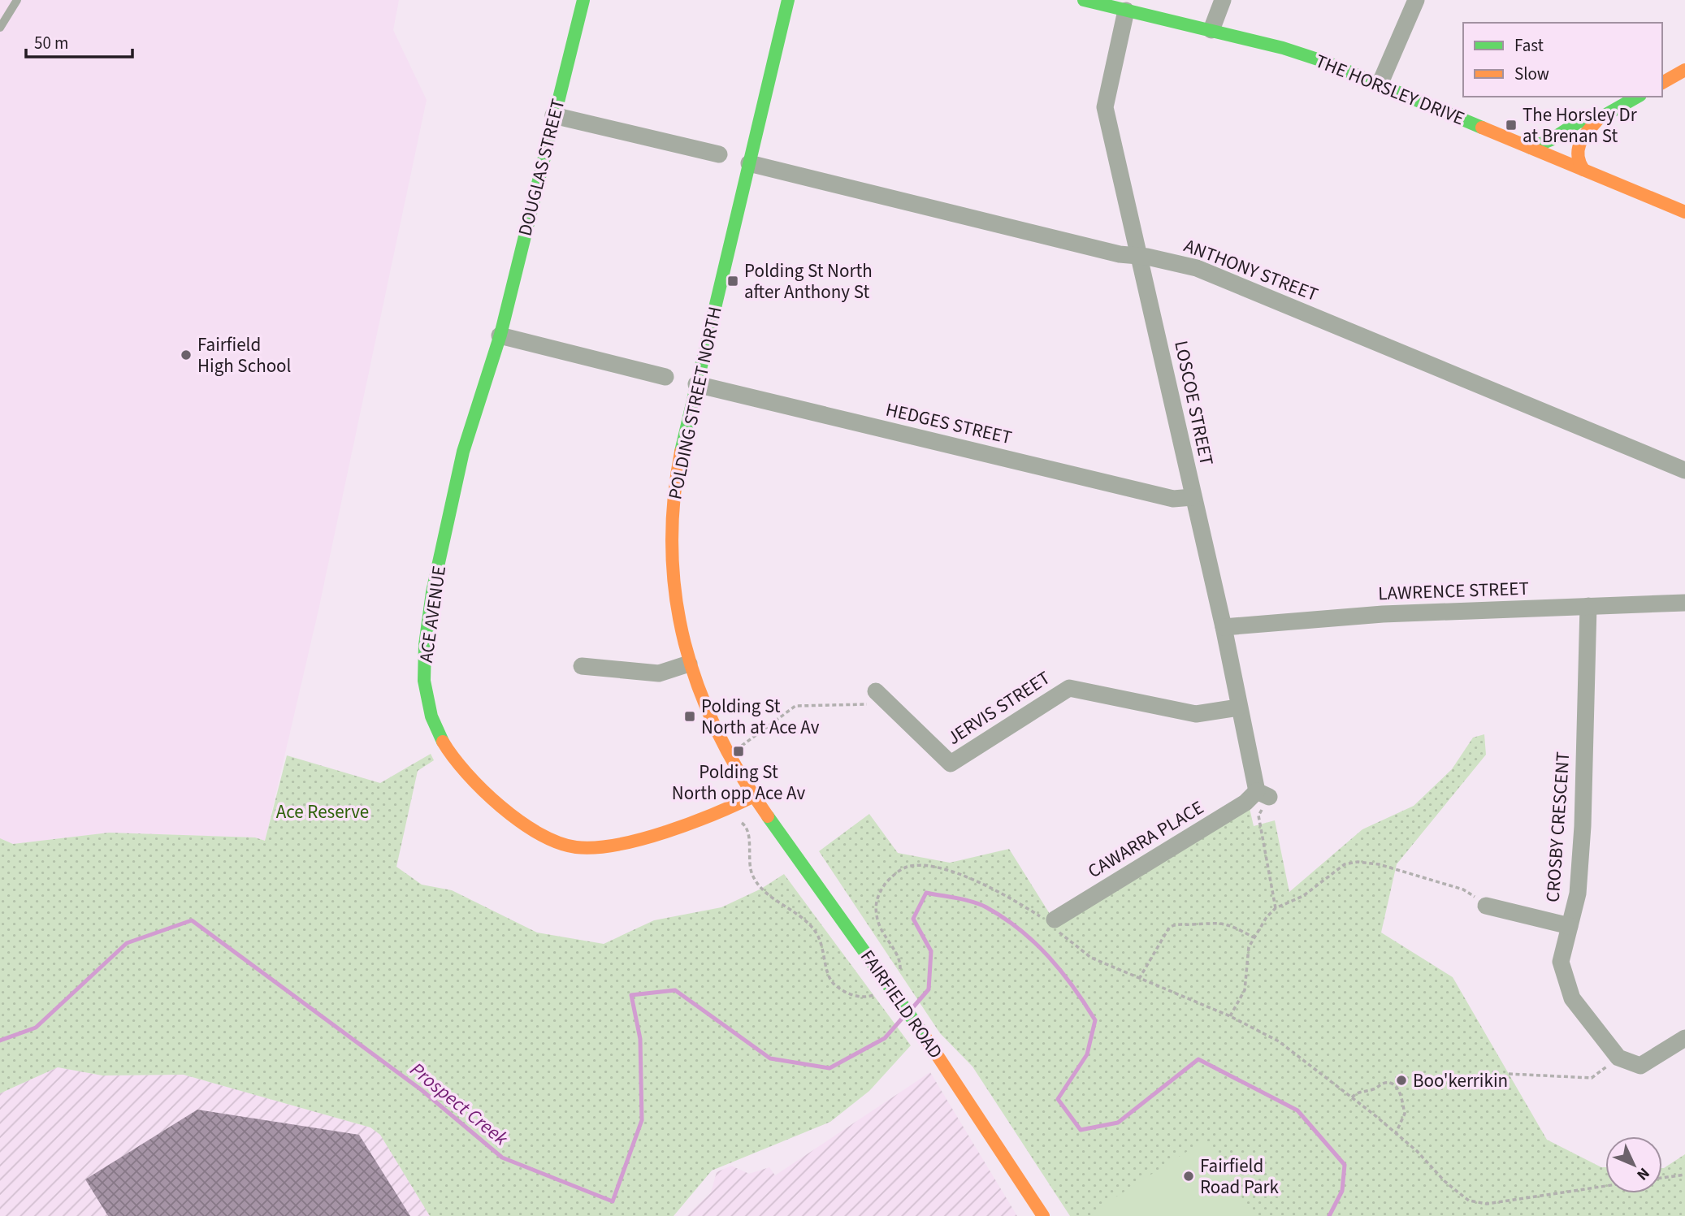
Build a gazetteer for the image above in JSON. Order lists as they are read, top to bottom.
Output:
{
  "streets": {
    "main road": [
      "THE HORSLEY DRIVE",
      "DOUGLAS STREET",
      "POLDING STREET NORTH",
      "ACE AVENUE",
      "FAIRFIELD ROAD"
    ],
    "street": [
      "ANTHONY STREET",
      "LOSCOE STREET",
      "HEDGES STREET",
      "LAWRENCE STREET",
      "JERVIS STREET",
      "CROSBY CRESCENT",
      "CAWARRA PLACE"
    ]
  },
  "crossings": [
    ["THE HORSLEY DRIVE", "LOSCOE STREET"],
    ["DOUGLAS STREET", "ACE AVENUE"],
    ["ANTHONY STREET", "POLDING STREET NORTH"],
    ["ANTHONY STREET", "LOSCOE STREET"],
    ["POLDING STREET NORTH", "HEDGES STREET"],
    ["POLDING STREET NORTH", "ACE AVENUE"],
    ["POLDING STREET NORTH", "FAIRFIELD ROAD"],
    ["LOSCOE STREET", "HEDGES STREET"],
    ["LOSCOE STREET", "LAWRENCE STREET"],
    ["LOSCOE STREET", "JERVIS STREET"],
    ["LOSCOE STREET", "CAWARRA PLACE"],
    ["LAWRENCE STREET", "CROSBY CRESCENT"],
    ["ACE AVENUE", "FAIRFIELD ROAD"]
  ],
  "water": ["Prospect Creek"],
  "parks": ["Ace Reserve"],
  "places": {
    "transit": [
      "The Horsley Dr at Brenan St",
      "Polding St North after Anthony St",
      "Polding St North at Ace Av",
      "Polding St North opp Ace Av"
    ],
    "other": ["Fairfield High School", "Boo'kerrikin", "Fairfield Road Park"]
  },
  "legend": ["Fast", "Slow"],
  "scale_bar": "50 m",
  "north": "bottom right"
}
